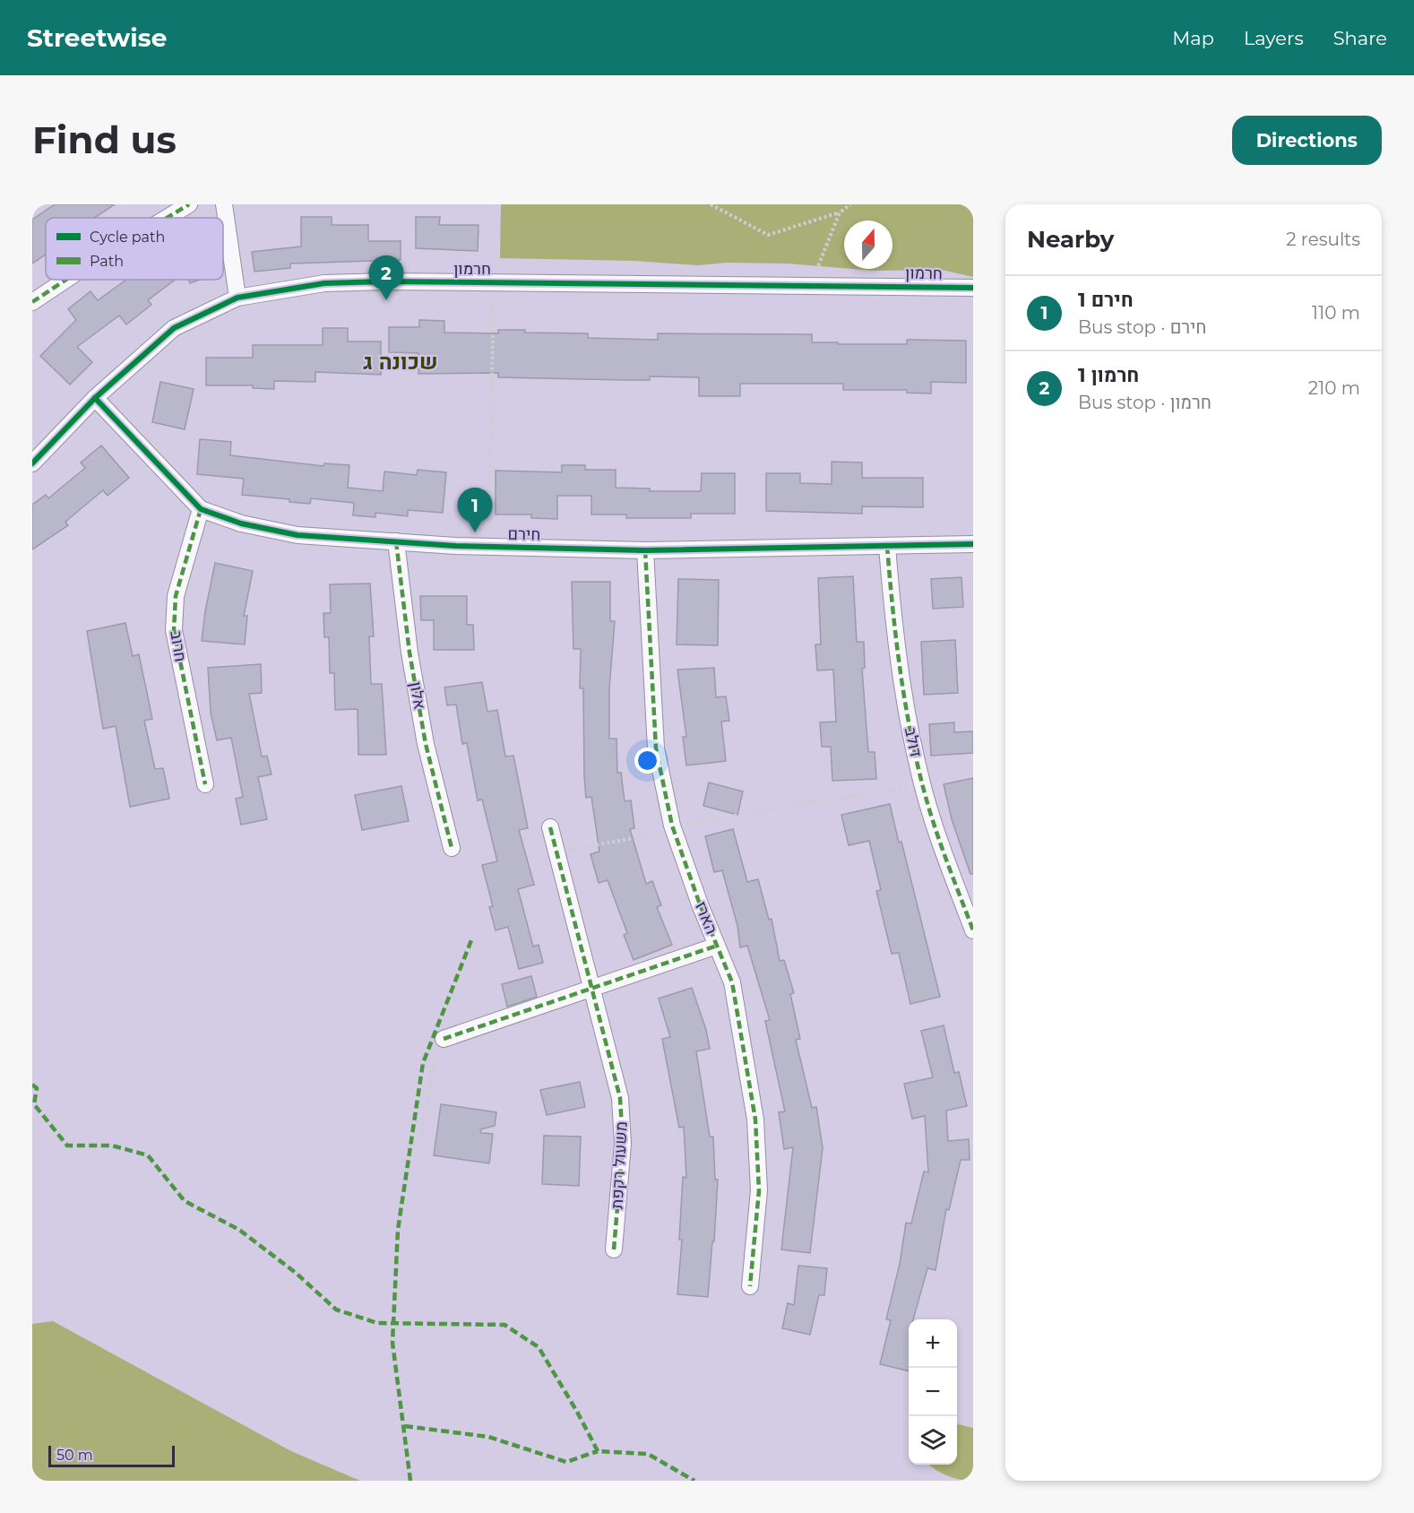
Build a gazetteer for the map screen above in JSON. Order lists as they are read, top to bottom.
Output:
{
  "streets": {
    "street": [
      "חרמון",
      "חירם",
      "חרוב",
      "אלון",
      "דולב",
      "הארז",
      "משעול רקפת"
    ]
  },
  "crossings": [
    ["חרמון", "חירם"],
    ["חירם", "חרוב"],
    ["חירם", "אלון"],
    ["חירם", "דולב"],
    ["חירם", "הארז"]
  ],
  "districts": ["שכונה ג"],
  "legend": ["Cycle path", "Path"],
  "scale_bar": "50 m",
  "north": "top",
  "page": {
    "header": "Streetwise",
    "nav": ["Map", "Layers", "Share"],
    "buttons": "Directions",
    "title": "Find us",
    "heading": ["Nearby", "2 results"],
    "pins": ["2", "1"],
    "list": [
      {
        "mark": "1",
        "name": "חירם 1",
        "note": "Bus stop · חירם",
        "value": "110 m"
      },
      {
        "mark": "2",
        "name": "חרמון 1",
        "note": "Bus stop · חרמון",
        "value": "210 m"
      }
    ],
    "map_buttons": ["+", "−"],
    "scale": "50 m"
  }
}
